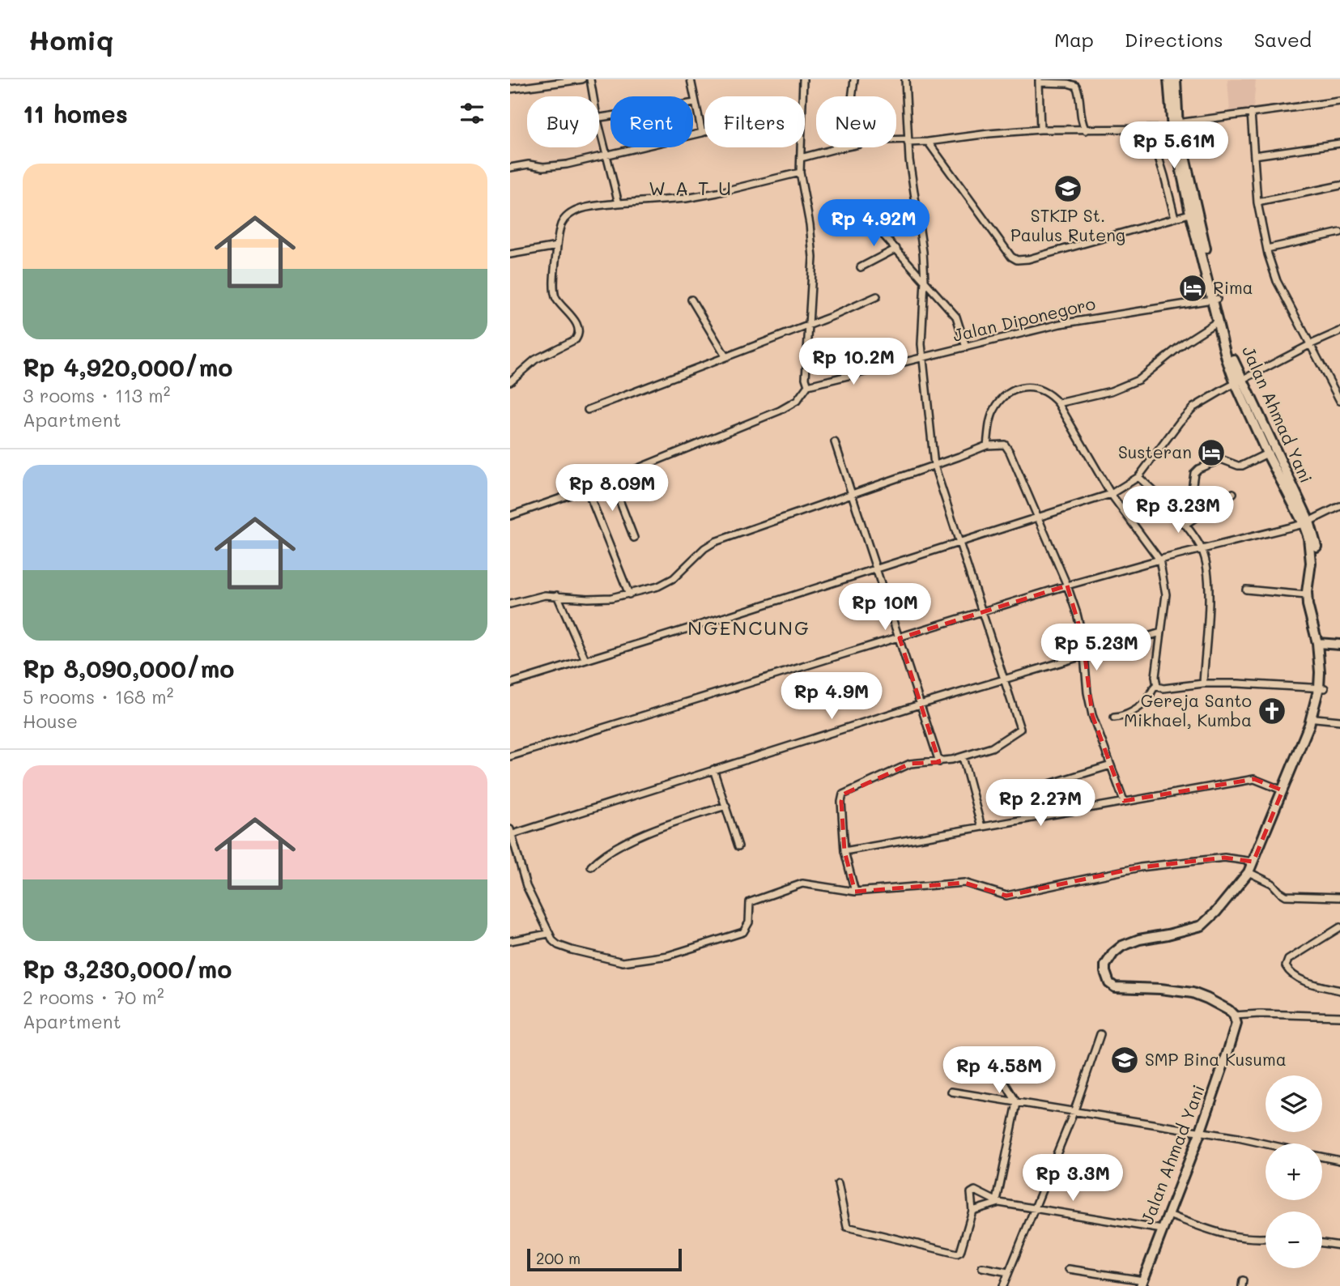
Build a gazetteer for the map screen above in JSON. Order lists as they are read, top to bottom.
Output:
{
  "streets": {
    "highway": ["Jalan Ahmad Yani"],
    "street": ["Jalan Diponegoro"]
  },
  "crossings": [
    ["Jalan Diponegoro", "Jalan Ahmad Yani"]
  ],
  "districts": ["W A T U", "NGENCUNG"],
  "places": {
    "school or university": ["STKIP St. Paulus Ruteng", "SMP Bina Kusuma"],
    "hotel": ["Rima", "Susteran"],
    "church": ["Gereja Santo Mikhael, Kumba"]
  },
  "scale_bar": "200 m",
  "page": {
    "header": "Homiq",
    "nav": ["Map", "Directions", "Saved"],
    "heading": "11 homes",
    "chip": [
      "Buy",
      "Rent",
      "Filters",
      "New"
    ],
    "price": [
      "Rp 5.61M",
      "Rp 4.92M",
      "Rp 10.2M",
      "Rp 8.09M",
      "Rp 3.23M",
      "Rp 10M",
      "Rp 5.23M",
      "Rp 4.9M",
      "Rp 2.27M",
      "Rp 4.58M",
      "Rp 3.3M"
    ],
    "list": [
      {
        "name": "Rp 4,920,000/mo",
        "note": "3 rooms · 113 m² · Apartment"
      },
      {
        "name": "Rp 8,090,000/mo",
        "note": "5 rooms · 168 m² · House"
      },
      {
        "name": "Rp 3,230,000/mo",
        "note": "2 rooms · 70 m² · Apartment"
      }
    ],
    "map_buttons": ["+", "−"],
    "scale": "200 m"
  }
}
